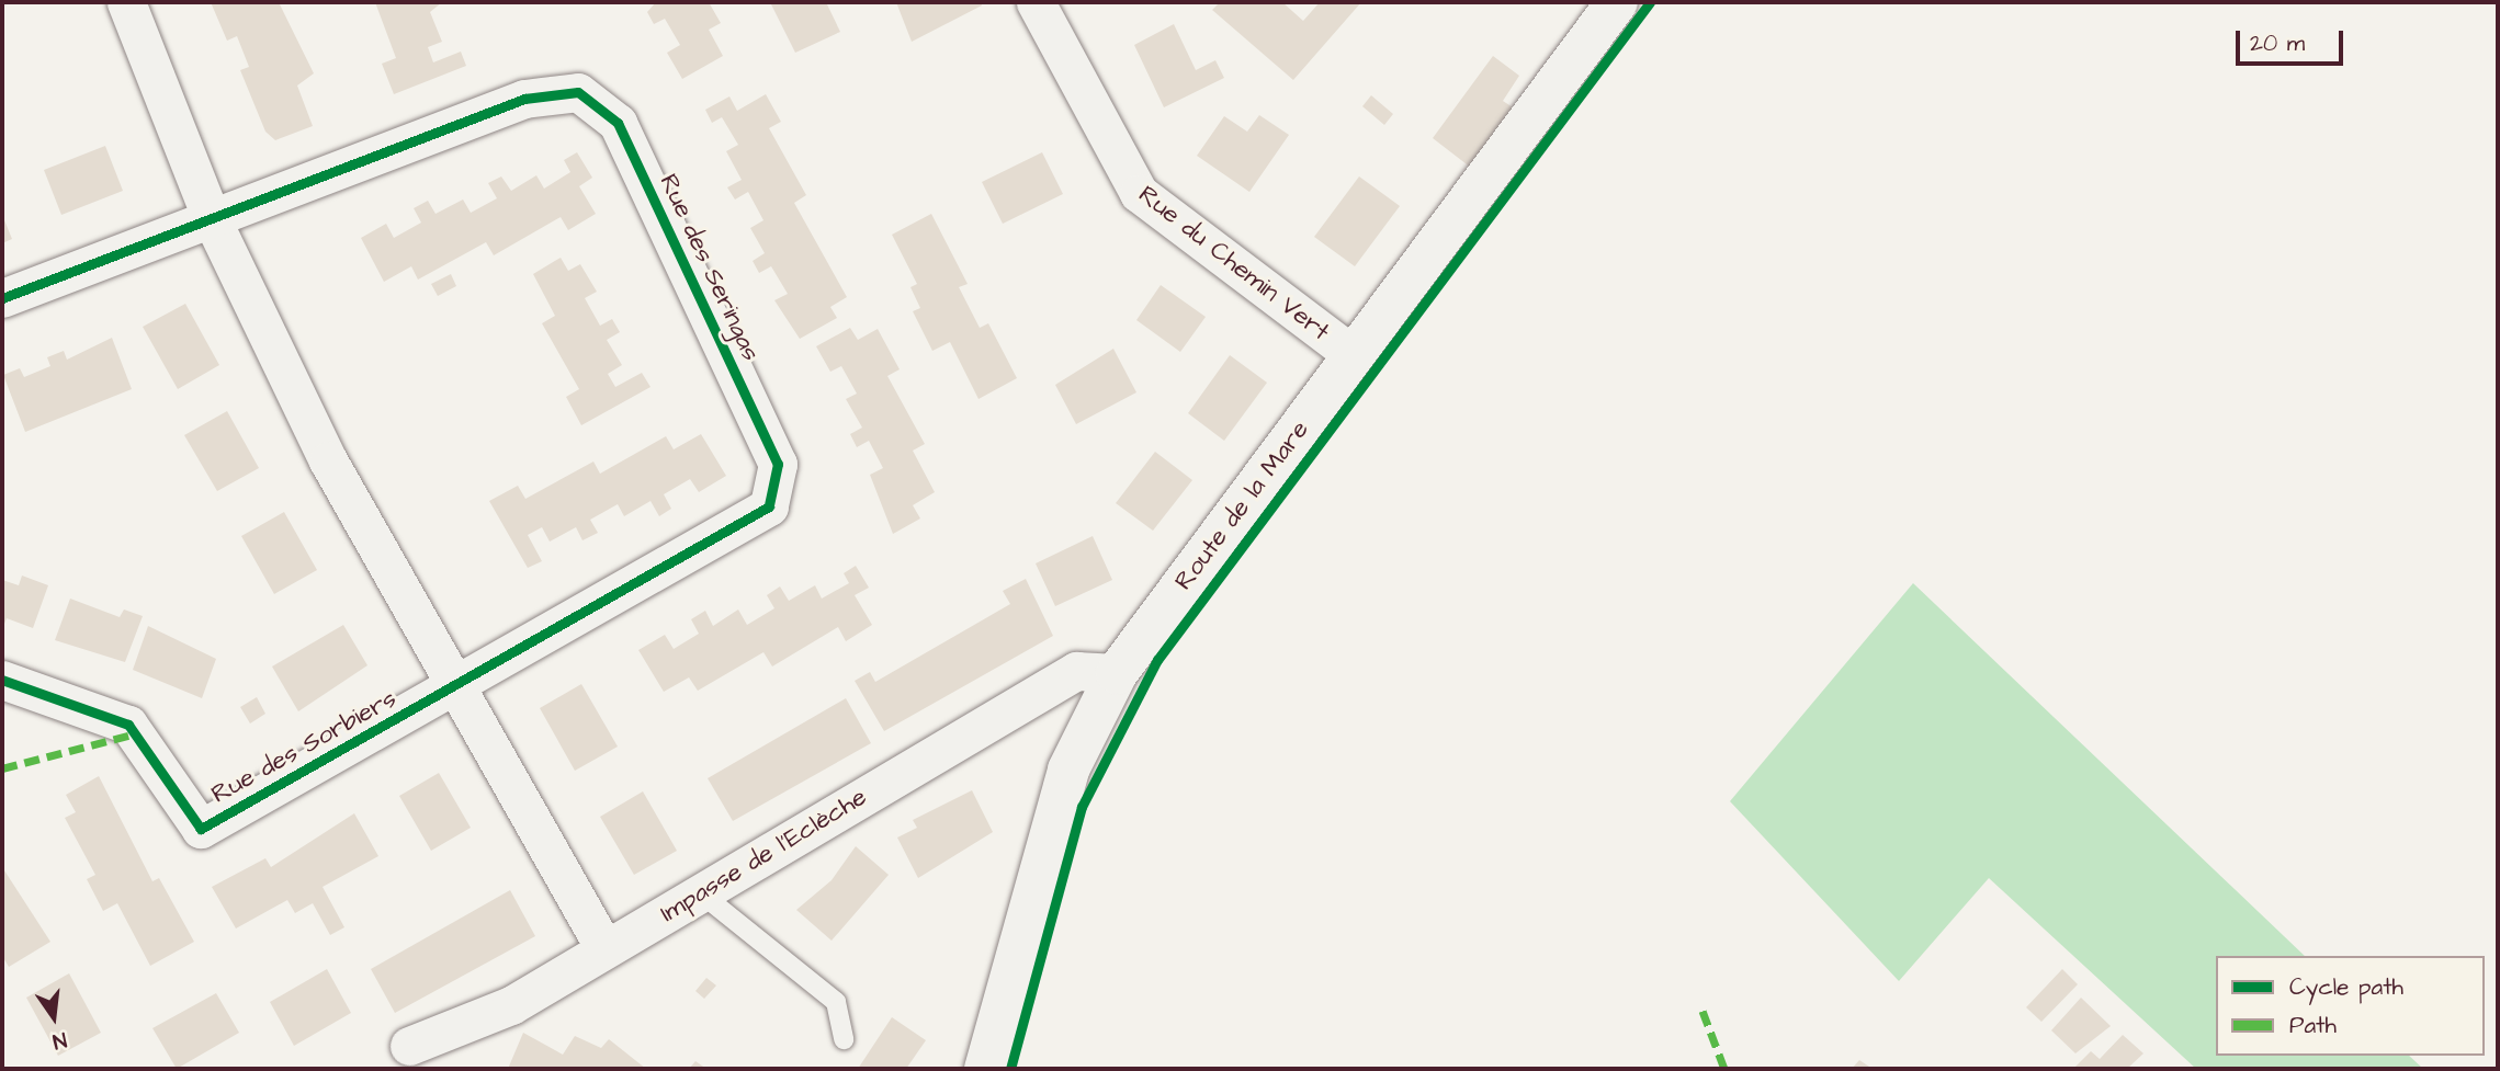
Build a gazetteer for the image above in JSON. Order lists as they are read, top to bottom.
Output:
{
  "streets": {
    "street": [
      "Rue du Chemin Vert",
      "Rue des Seringas",
      "Route de la Mare",
      "Rue des Sorbiers",
      "Impasse de l'Eclèche"
    ]
  },
  "crossings": [
    ["Rue du Chemin Vert", "Route de la Mare"],
    ["Rue des Seringas", "Rue des Sorbiers"],
    ["Route de la Mare", "Impasse de l'Eclèche"]
  ],
  "legend": ["Cycle path", "Path"],
  "scale_bar": "20 m",
  "north": "bottom"
}
